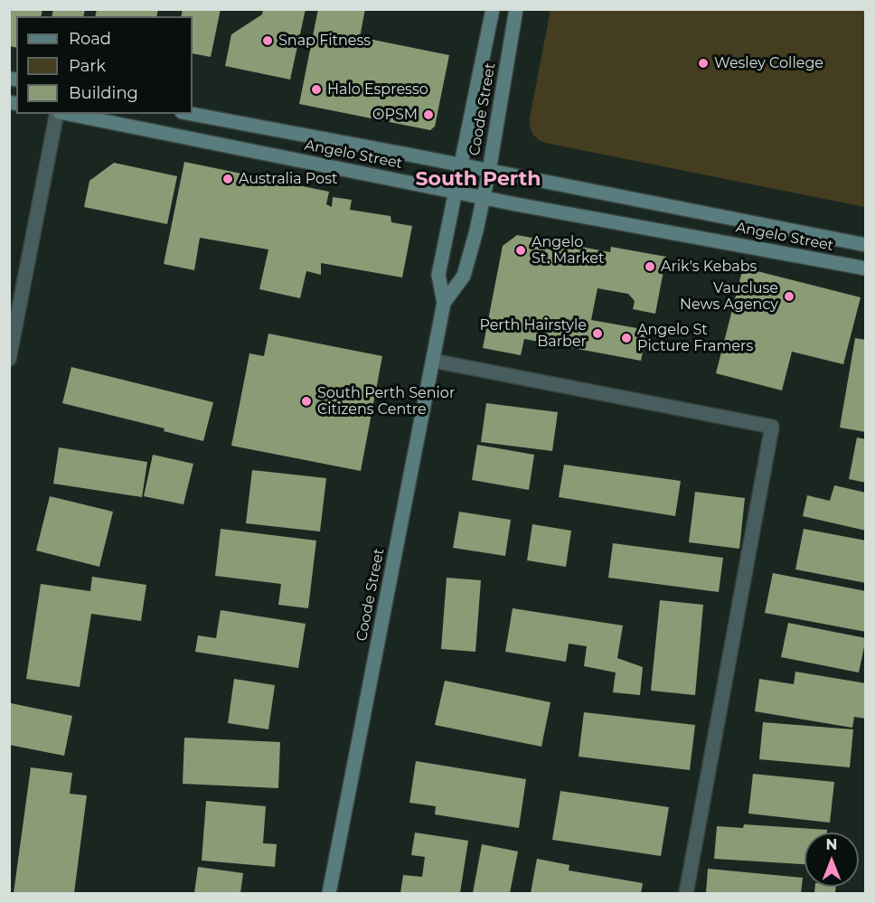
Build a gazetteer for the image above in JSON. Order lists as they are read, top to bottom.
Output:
{
  "streets": {
    "street": ["Coode Street", "Angelo Street"]
  },
  "crossings": [
    ["Coode Street", "Angelo Street"]
  ],
  "districts": ["South Perth"],
  "places": [
    "Snap Fitness",
    "Wesley College",
    "Halo Espresso",
    "OPSM",
    "Australia Post",
    "Angelo St. Market",
    "Arik's Kebabs",
    "Vaucluse News Agency",
    "Perth Hairstyle Barber",
    "Angelo St Picture Framers",
    "South Perth Senior Citizens Centre"
  ],
  "legend": ["Road", "Park", "Building"],
  "north": "top"
}
